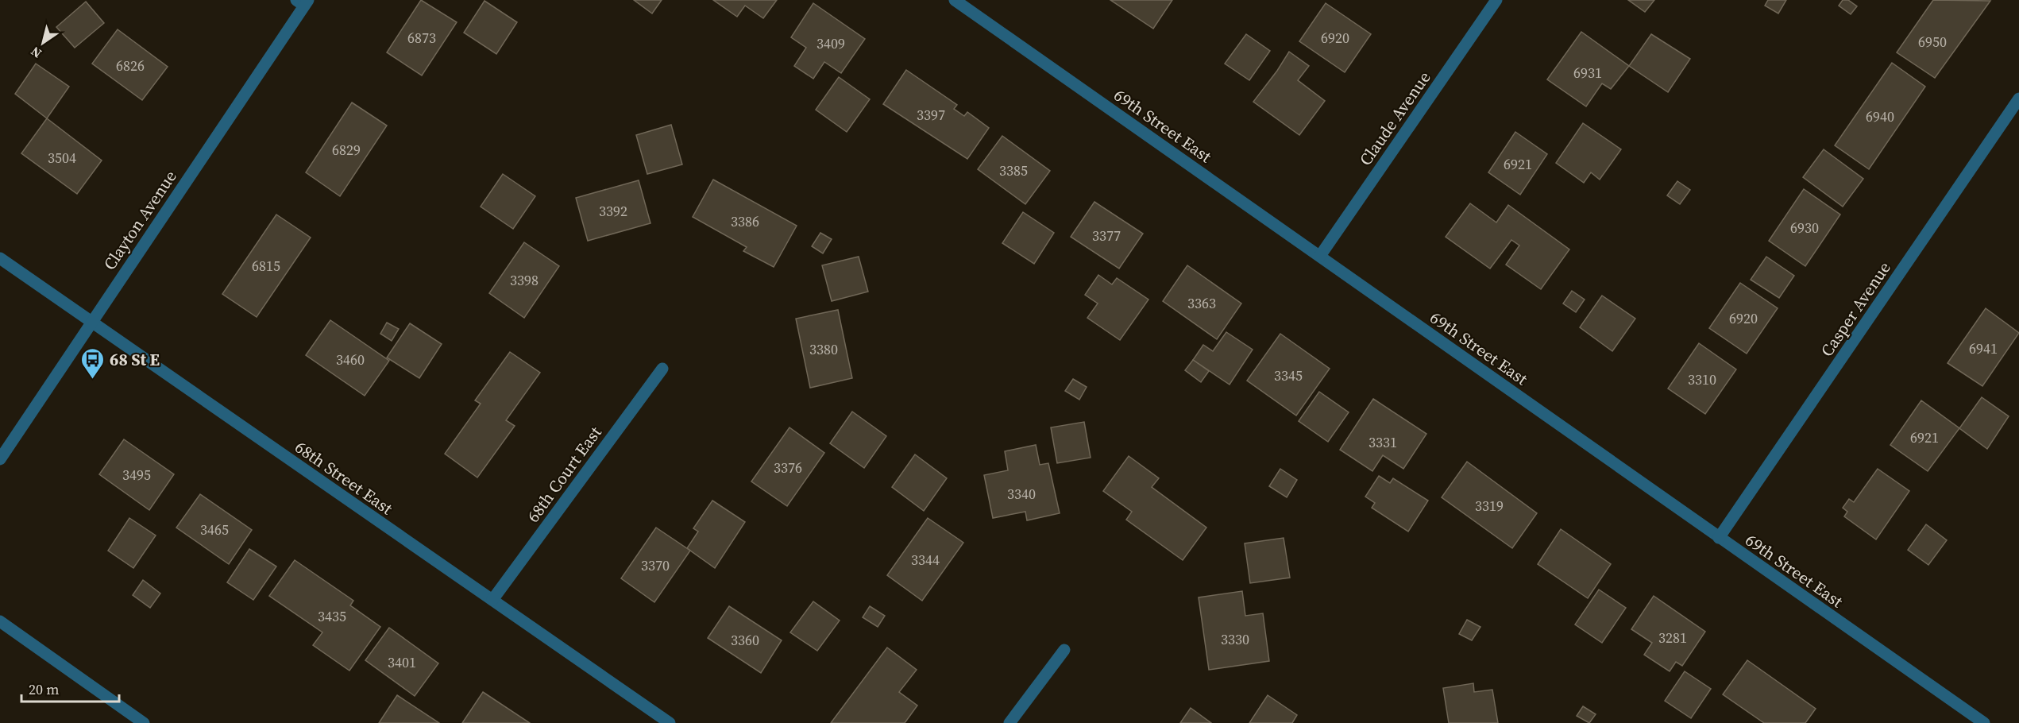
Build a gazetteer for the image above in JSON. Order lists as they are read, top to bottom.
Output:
{
  "streets": {
    "street": [
      "Claude Avenue",
      "69th Street East",
      "Clayton Avenue",
      "Casper Avenue",
      "68th Court East",
      "68th Street East"
    ]
  },
  "crossings": [
    ["Claude Avenue", "69th Street East"],
    ["69th Street East", "Casper Avenue"],
    ["Clayton Avenue", "68th Street East"],
    ["68th Court East", "68th Street East"]
  ],
  "places": {
    "bus stop": ["68 St E"]
  },
  "house_numbers": [
    "6873",
    "6920",
    "6950",
    "3409",
    "6826",
    "6931",
    "3397",
    "6940",
    "6829",
    "3504",
    "6921",
    "3385",
    "3392",
    "3386",
    "6930",
    "3377",
    "6815",
    "3398",
    "3363",
    "6920",
    "6941",
    "3380",
    "3460",
    "3345",
    "3310",
    "6921",
    "3331",
    "3376",
    "3495",
    "3340",
    "3319",
    "3465",
    "3344",
    "3370",
    "3435",
    "3281",
    "3330",
    "3360",
    "3401"
  ],
  "scale_bar": "20 m",
  "north": "bottom left"
}
